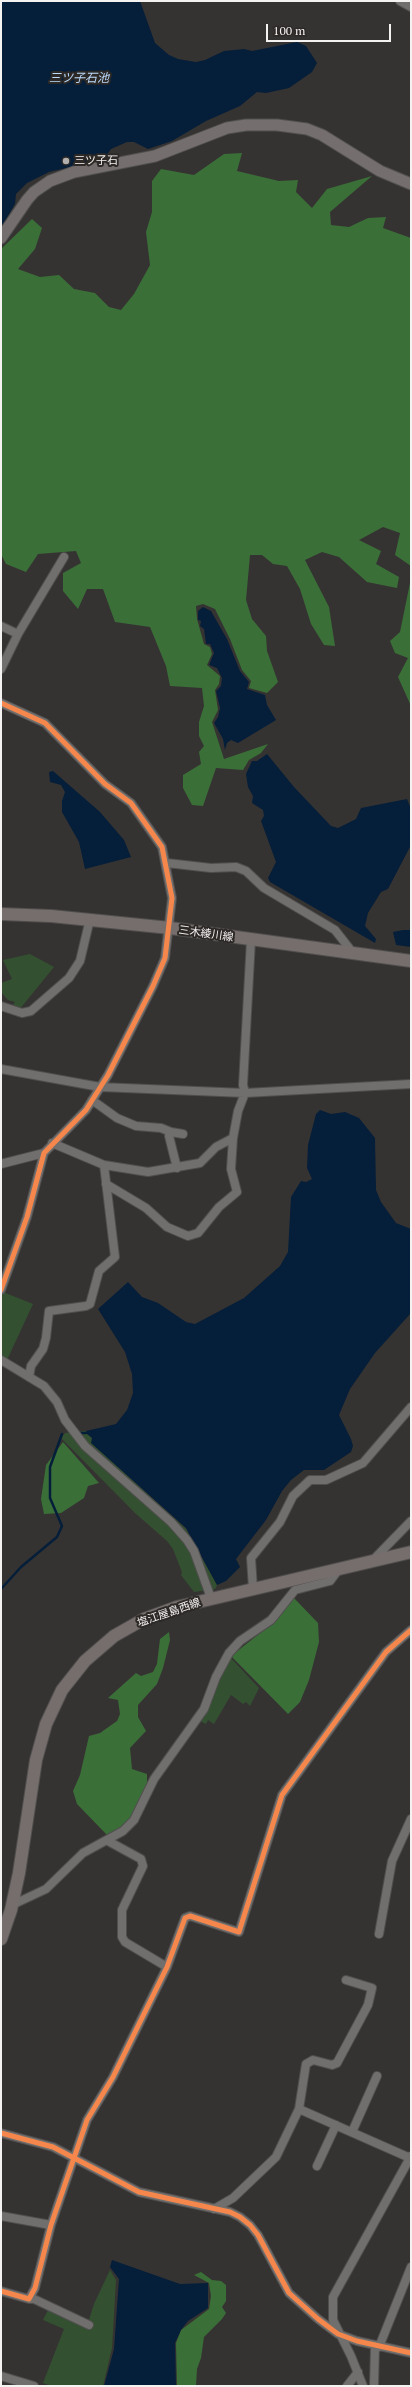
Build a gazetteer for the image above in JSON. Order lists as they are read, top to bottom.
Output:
{
  "streets": {
    "main road": ["三木綾川線", "塩江屋島西線"]
  },
  "water": ["三ツ子石池"],
  "places": ["三ツ子石"],
  "scale_bar": "100 m"
}
